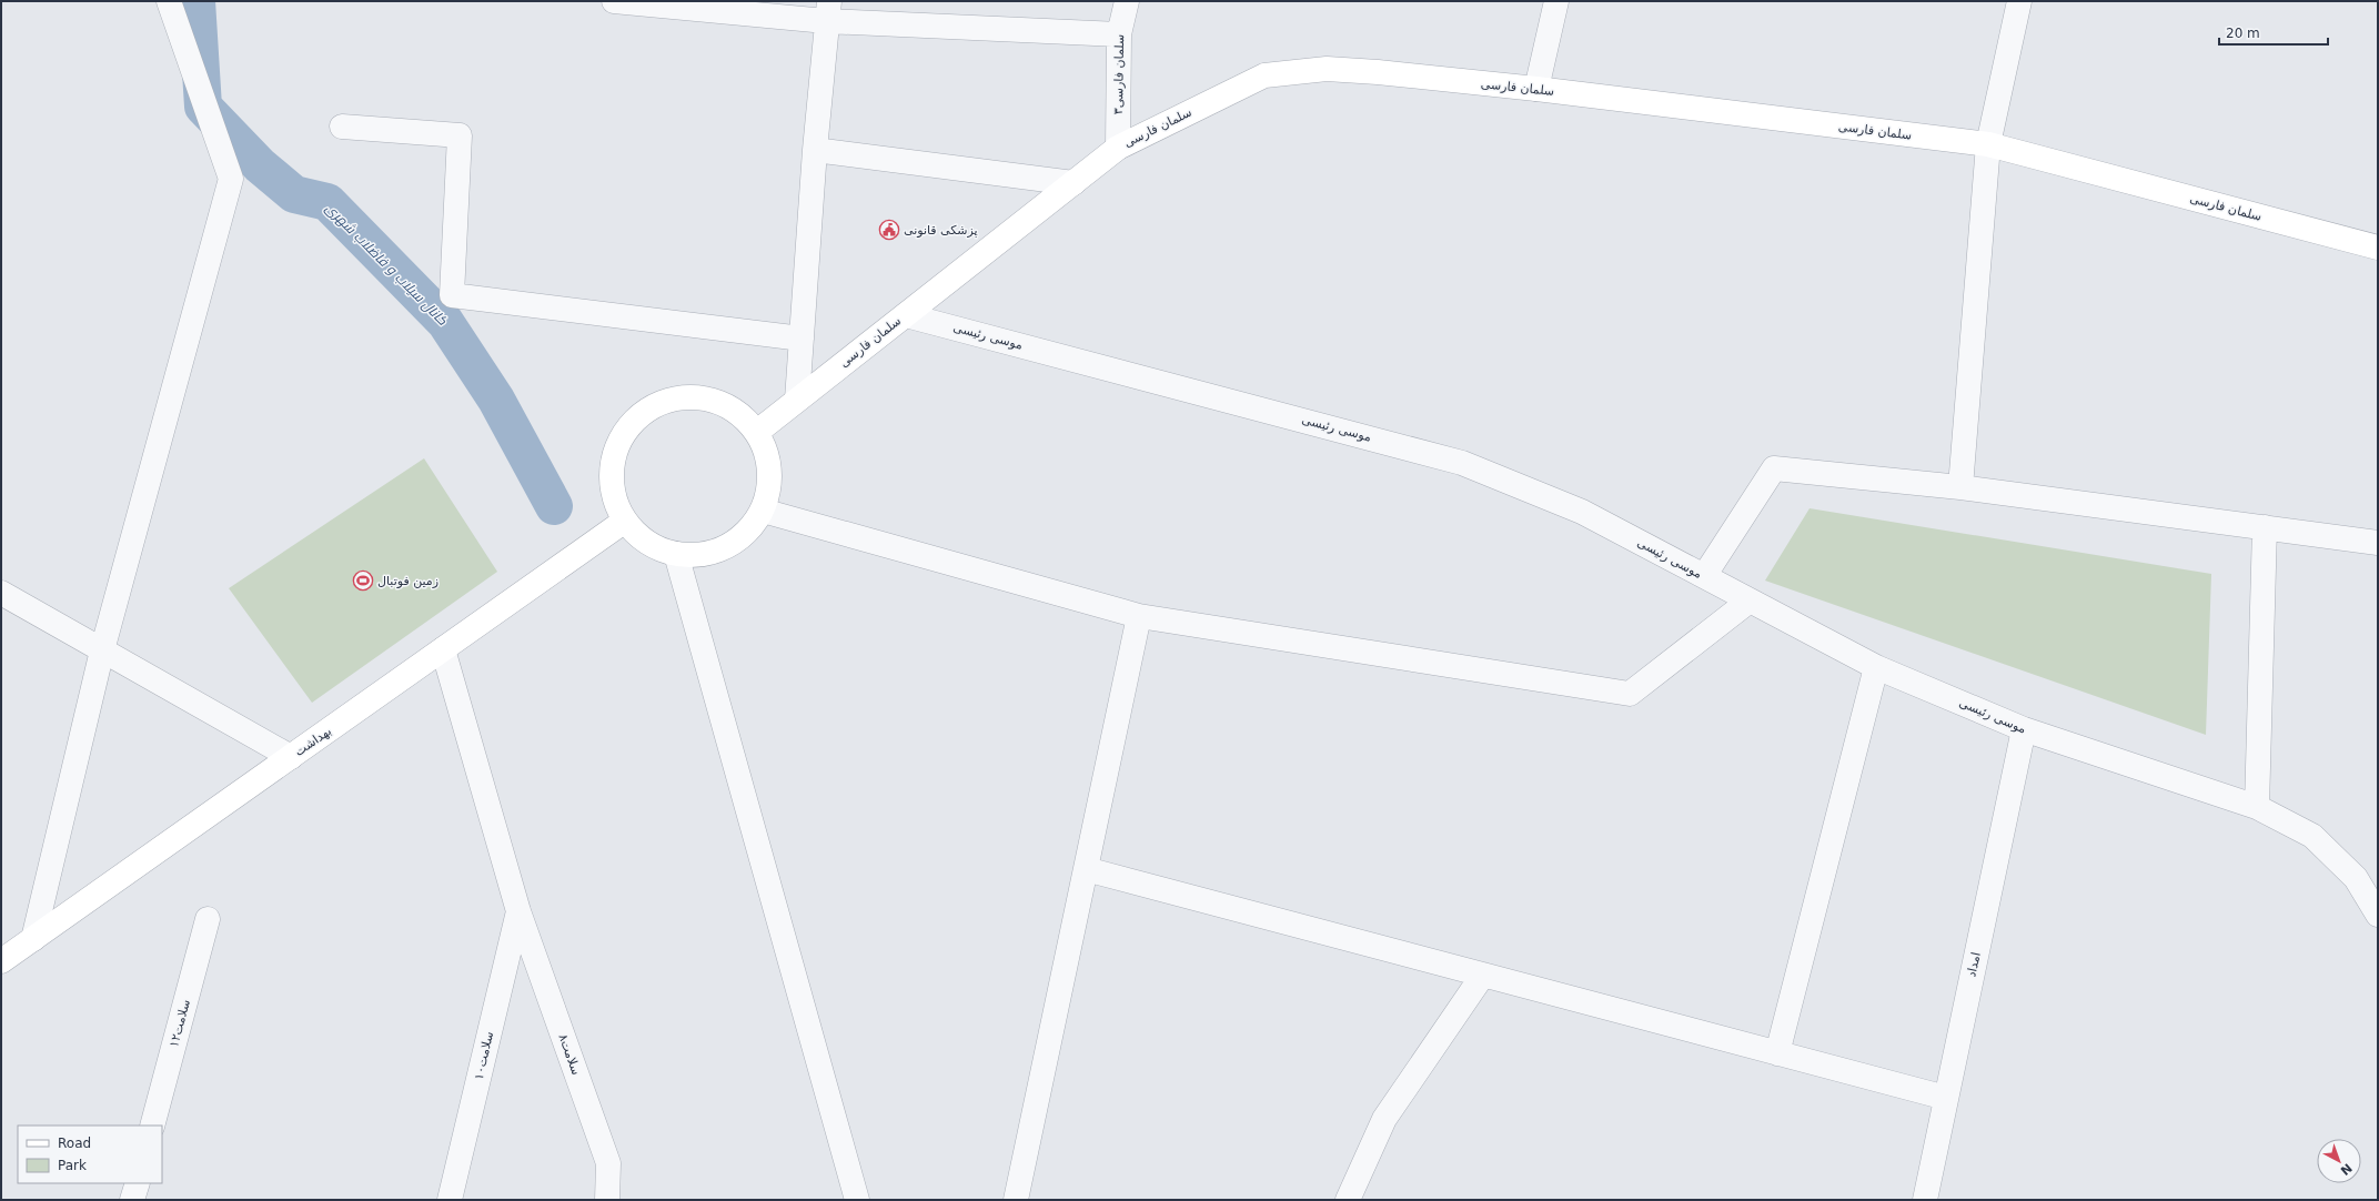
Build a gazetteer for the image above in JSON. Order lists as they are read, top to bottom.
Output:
{
  "streets": {
    "street": [
      "سلمان فارسی۳",
      "سلمان فارسی",
      "موسی رئیسی",
      "بهداشت",
      "امداد",
      "سلامت۱۲",
      "سلامت۸",
      "سلامت۱۰"
    ]
  },
  "crossings": [
    ["سلمان فارسی۳", "سلمان فارسی"],
    ["سلمان فارسی", "موسی رئیسی"],
    ["سلمان فارسی", "بهداشت"],
    ["موسی رئیسی", "امداد"],
    ["بهداشت", "سلامت۸"],
    ["سلامت۸", "سلامت۱۰"]
  ],
  "water": ["کانال سیلاب و فاضلاب شهری"],
  "places": {
    "public building": ["پزشکی قانونی"],
    "sports": ["زمین فوتبال"]
  },
  "legend": ["Road", "Park"],
  "scale_bar": "20 m",
  "north": "bottom right"
}
